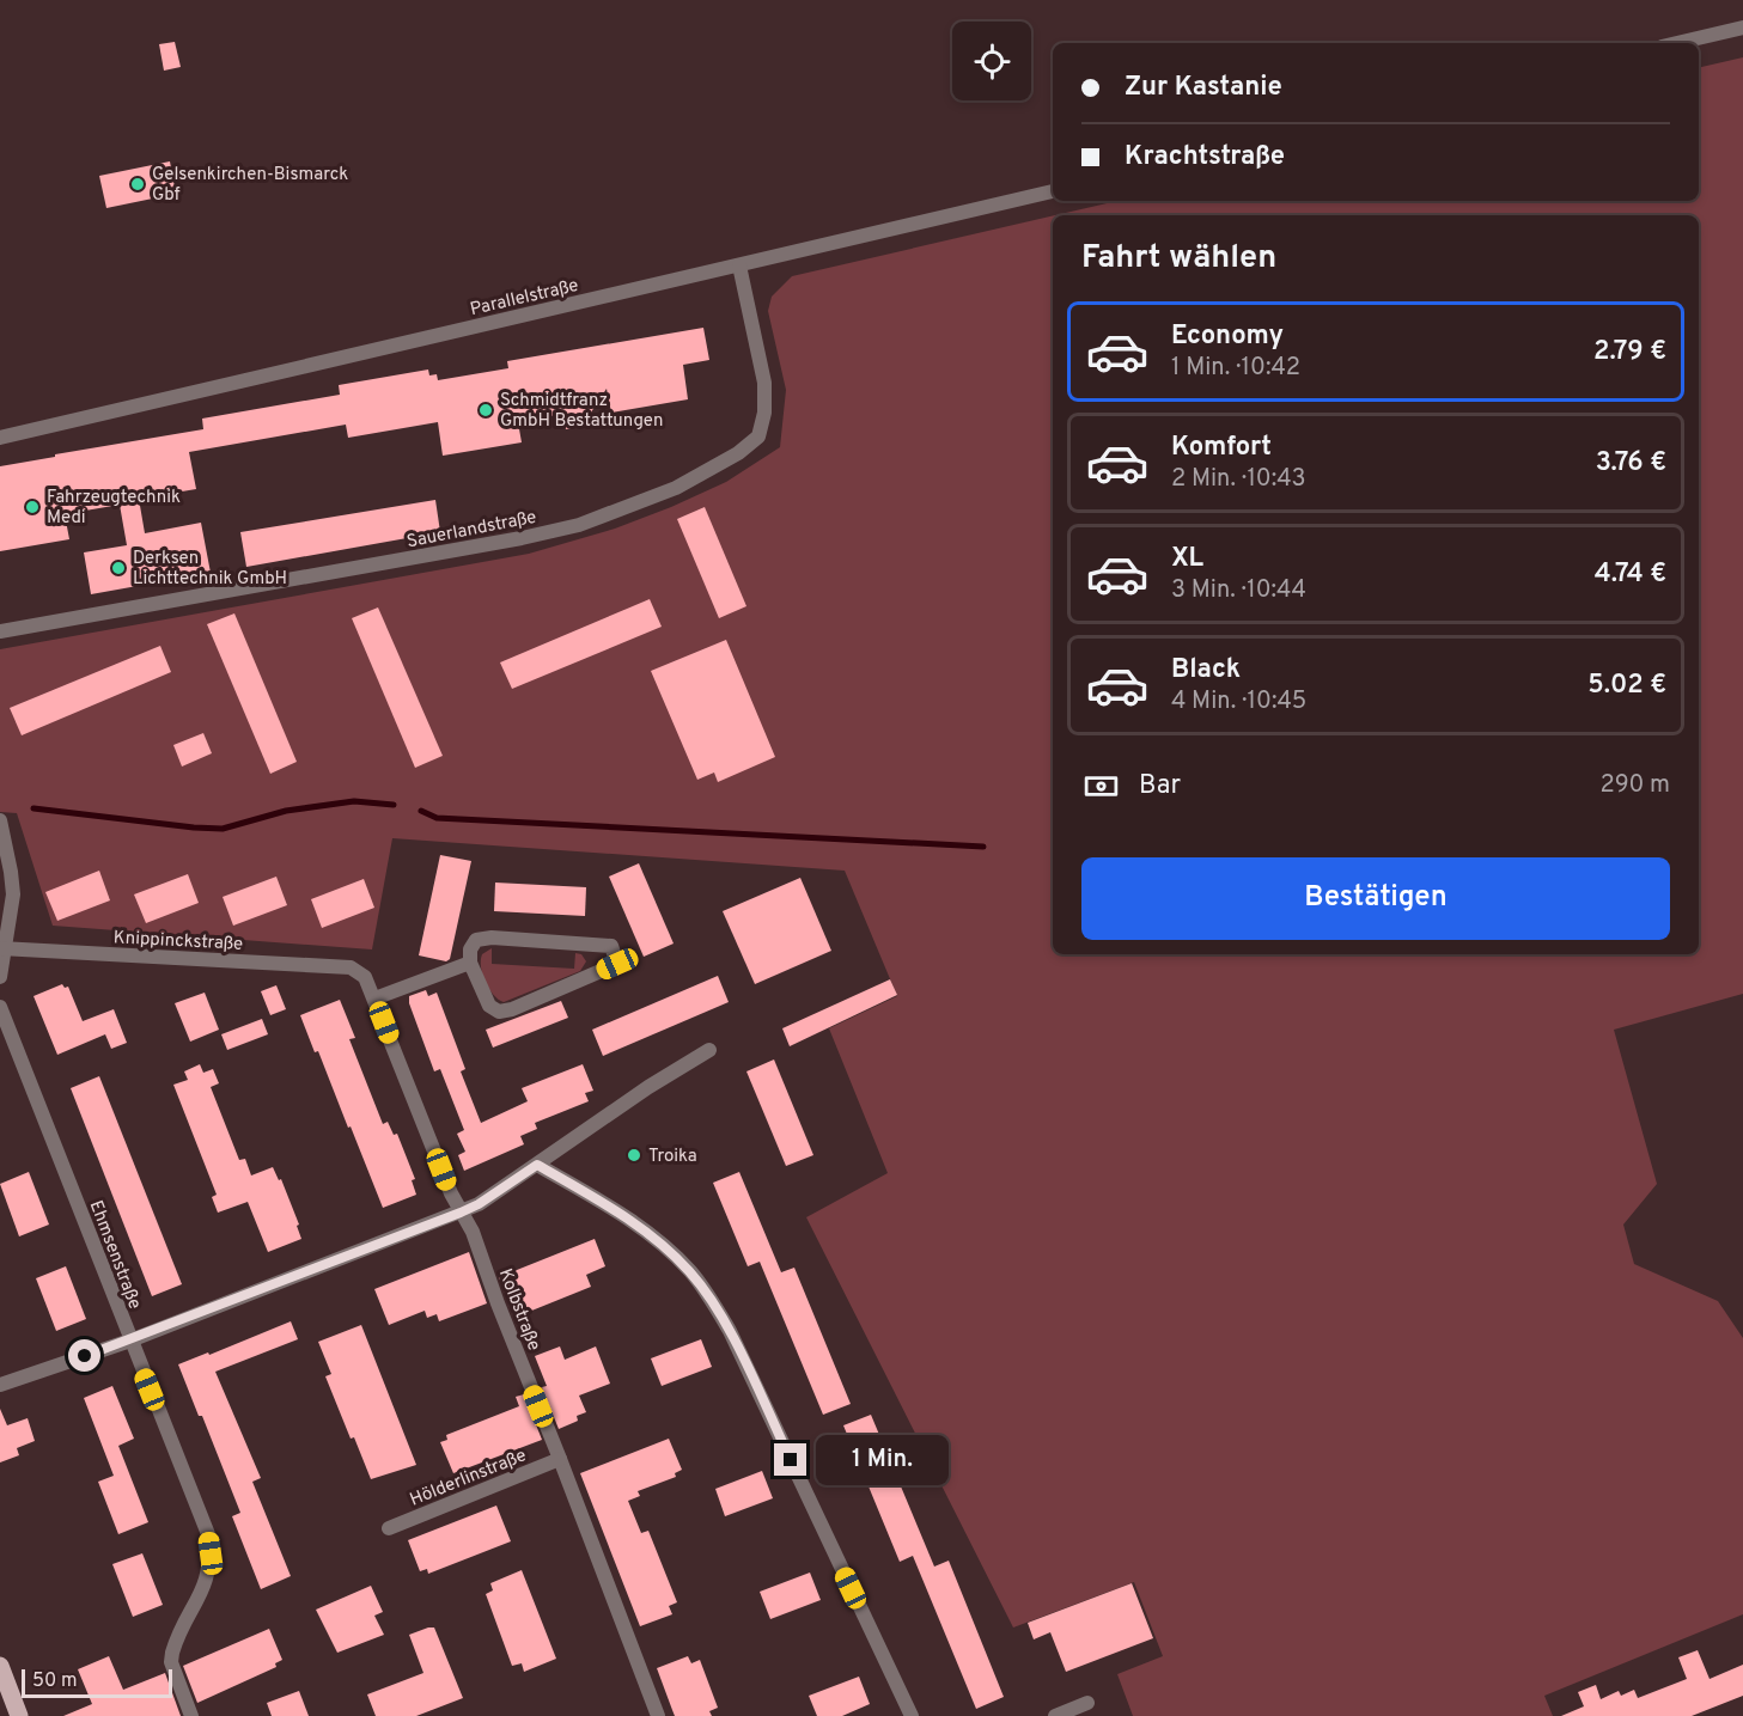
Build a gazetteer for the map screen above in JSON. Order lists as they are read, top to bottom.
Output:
{
  "streets": {
    "street": [
      "Parallelstraße",
      "Sauerlandstraße",
      "Knippinckstraße",
      "Ehmsenstraße",
      "Kolbstraße",
      "Hölderlinstraße"
    ]
  },
  "crossings": [
    ["Parallelstraße", "Sauerlandstraße"],
    ["Knippinckstraße", "Kolbstraße"],
    ["Kolbstraße", "Hölderlinstraße"]
  ],
  "places": [
    "Gelsenkirchen-Bismarck Gbf",
    "Schmidtfranz GmbH Bestattungen",
    "Fahrzeugtechnik Medi",
    "Derksen Lichttechnik GmbH",
    "Troika"
  ],
  "scale_bar": "50 m",
  "page": {
    "banner": ["Zur Kastanie", "Krachtstraße"],
    "heading": "Fahrt wählen",
    "list": [
      {
        "name": "Economy",
        "note": "1 Min. · 10:42",
        "value": "2.79 €"
      },
      {
        "name": "Komfort",
        "note": "2 Min. · 10:43",
        "value": "3.76 €"
      },
      {
        "name": "XL",
        "note": "3 Min. · 10:44",
        "value": "4.74 €"
      },
      {
        "name": "Black",
        "note": "4 Min. · 10:45",
        "value": "5.02 €"
      }
    ],
    "pay": ["Bar", "290 m"],
    "buttons": "Bestätigen",
    "bubble": "1 Min.",
    "scale": "50 m"
  }
}
